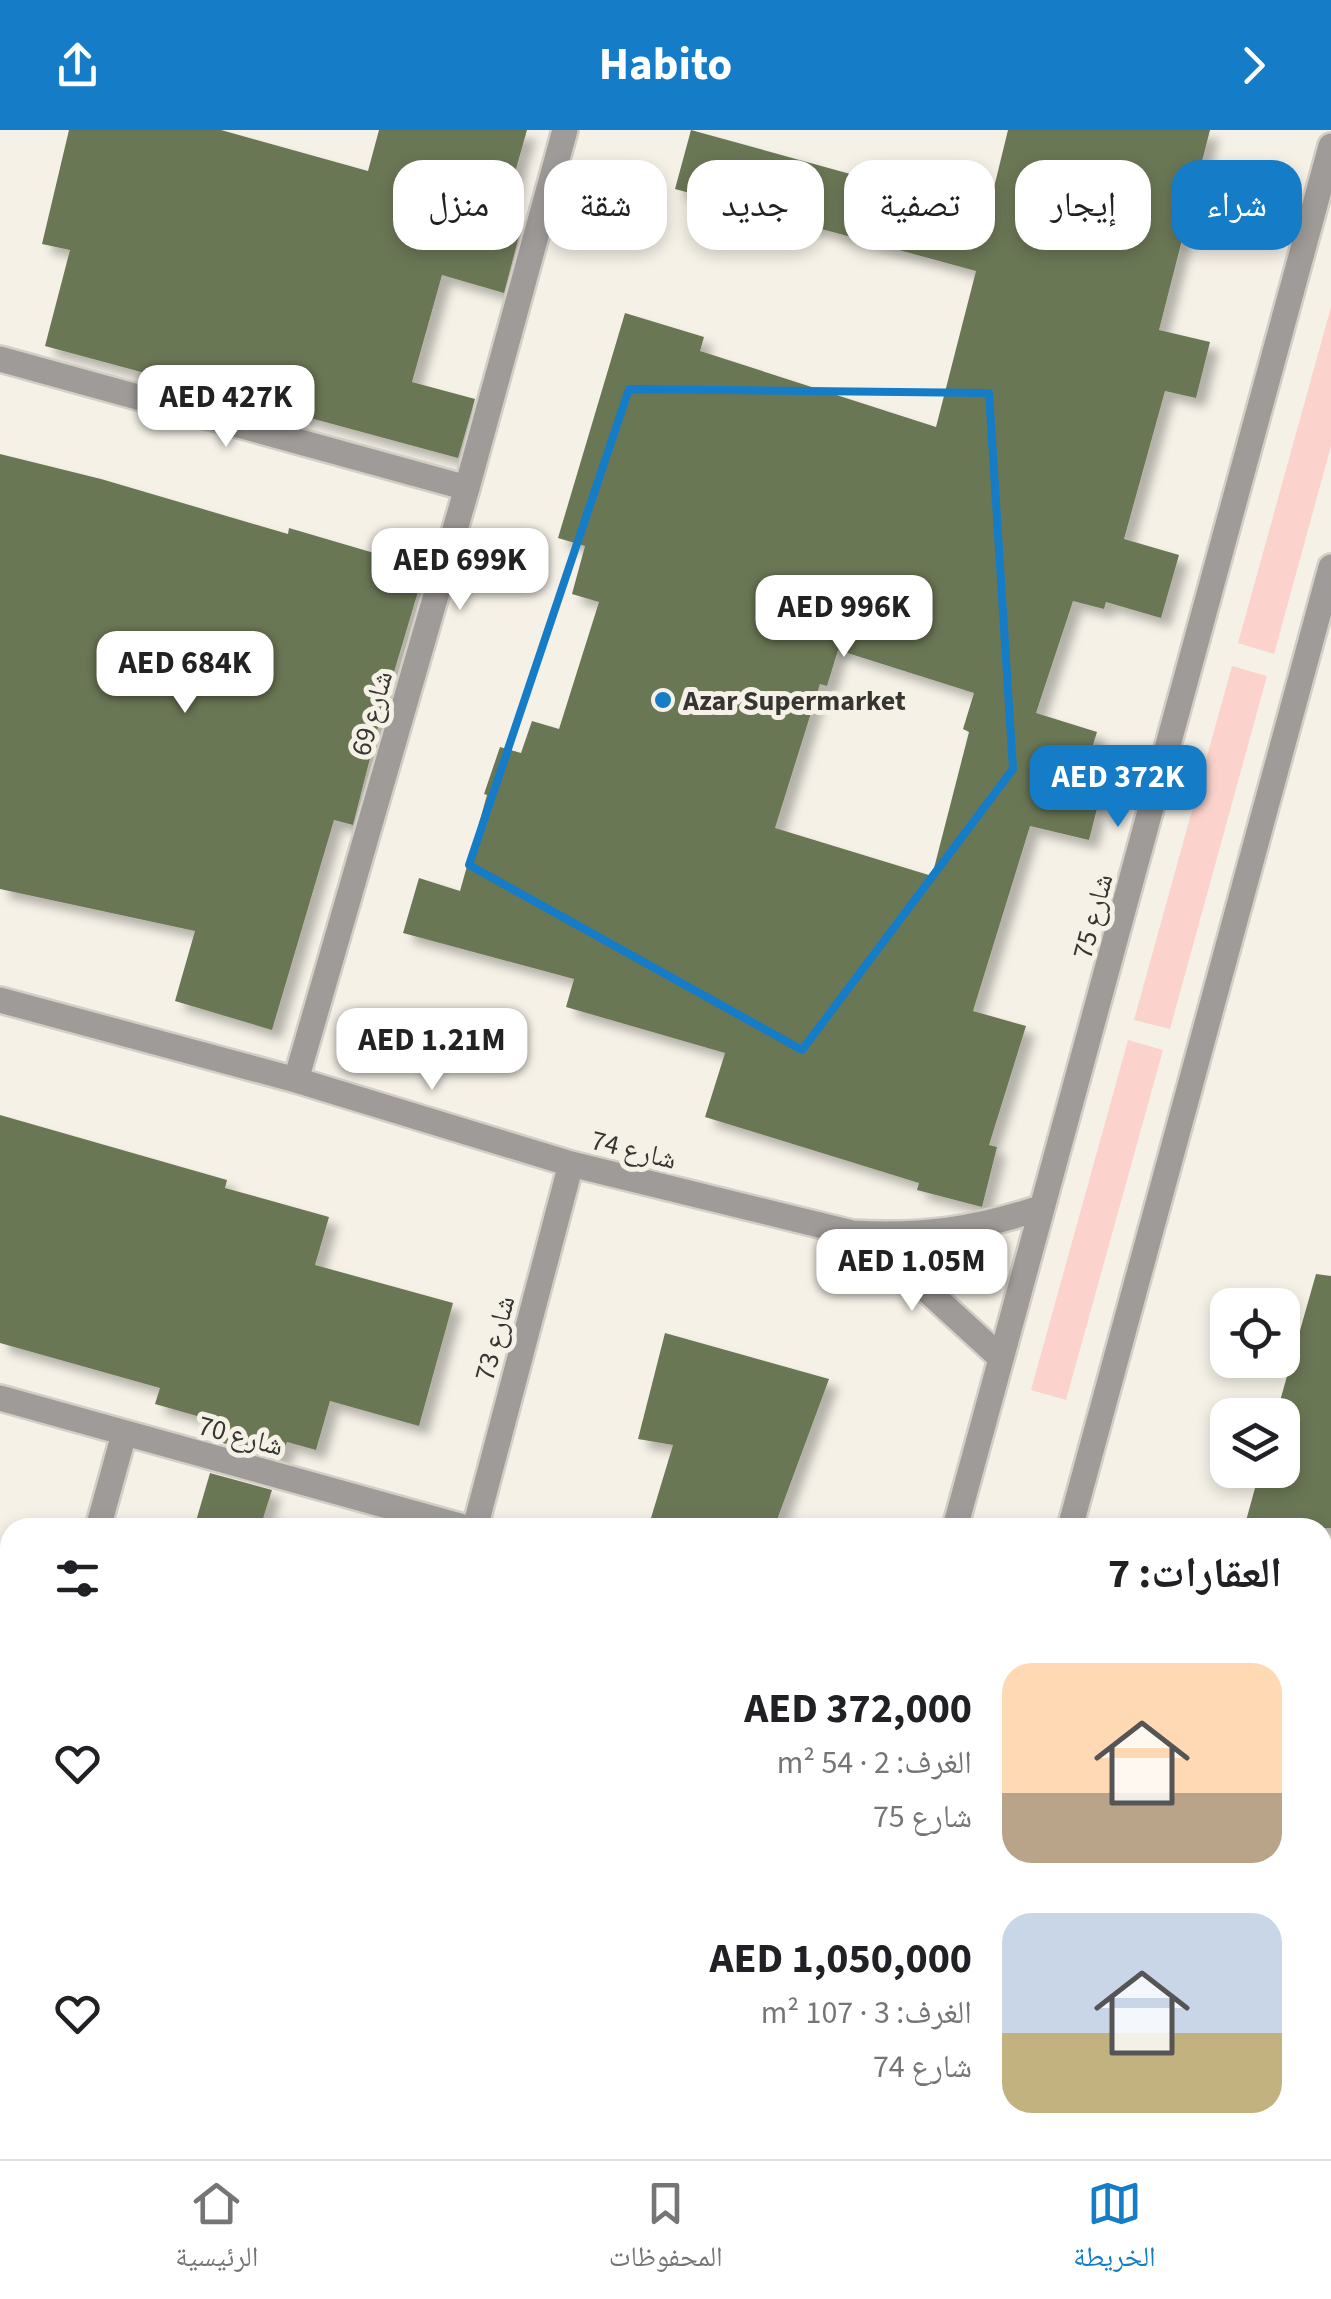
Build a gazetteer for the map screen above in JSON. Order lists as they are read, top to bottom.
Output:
{
  "streets": {
    "street": [
      "شارع 69",
      "شارع 75",
      "شارع 74",
      "شارع 73",
      "شارع 70"
    ]
  },
  "crossings": [
    ["شارع 69", "شارع 74"],
    ["شارع 75", "شارع 74"],
    ["شارع 74", "شارع 73"]
  ],
  "places": ["Azar Supermarket"],
  "page": {
    "header": "Habito",
    "chip": [
      "شراء",
      "إيجار",
      "تصفية",
      "جديد",
      "شقة",
      "منزل"
    ],
    "price": [
      "AED 427K",
      "AED 699K",
      "AED 996K",
      "AED 684K",
      "AED 372K",
      "AED 1.21M",
      "AED 1.05M"
    ],
    "heading": "العقارات: 7",
    "list": [
      {
        "name": "AED 372,000",
        "note": "الغرف: 2 · 54 m² · شارع 75"
      },
      {
        "name": "AED 1,050,000",
        "note": "الغرف: 3 · 107 m² · شارع 74"
      }
    ],
    "tabs": ["الخريطة", "المحفوظات", "الرئيسية"]
  }
}
